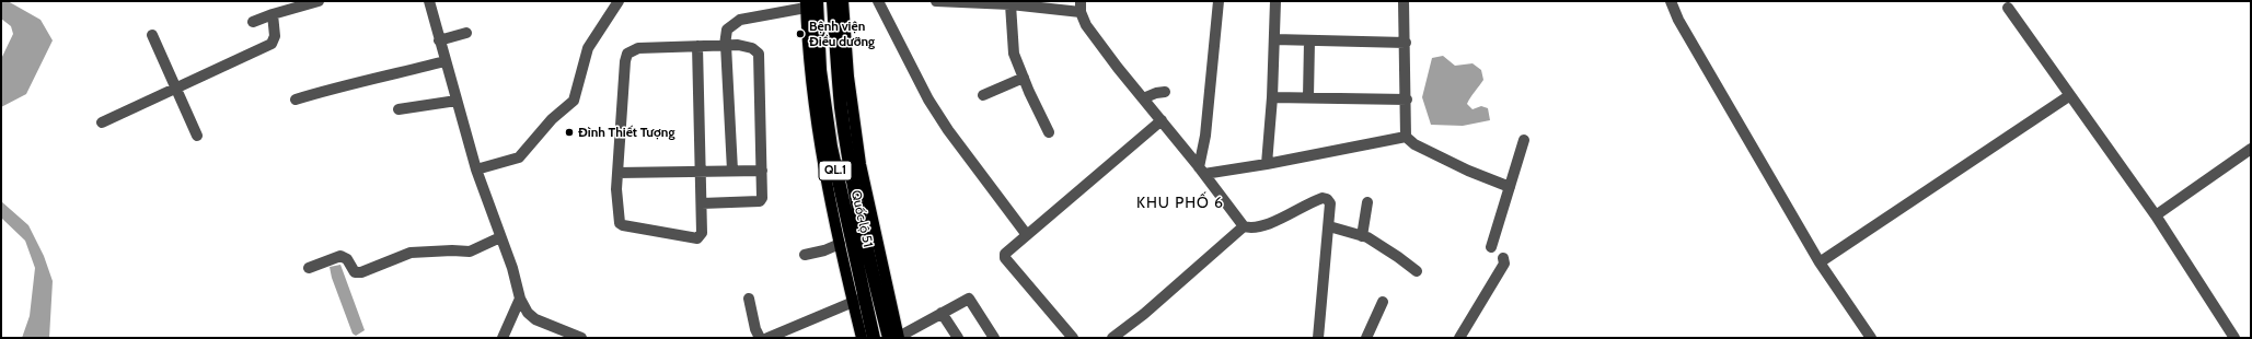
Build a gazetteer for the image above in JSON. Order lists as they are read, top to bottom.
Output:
{
  "streets": {
    "highway": ["QL.1", "Quốc lộ 51"]
  },
  "districts": ["KHU PHỐ 6"],
  "places": ["Bệnh viện Điều dưỡng", "Đình Thiết Tượng"]
}
